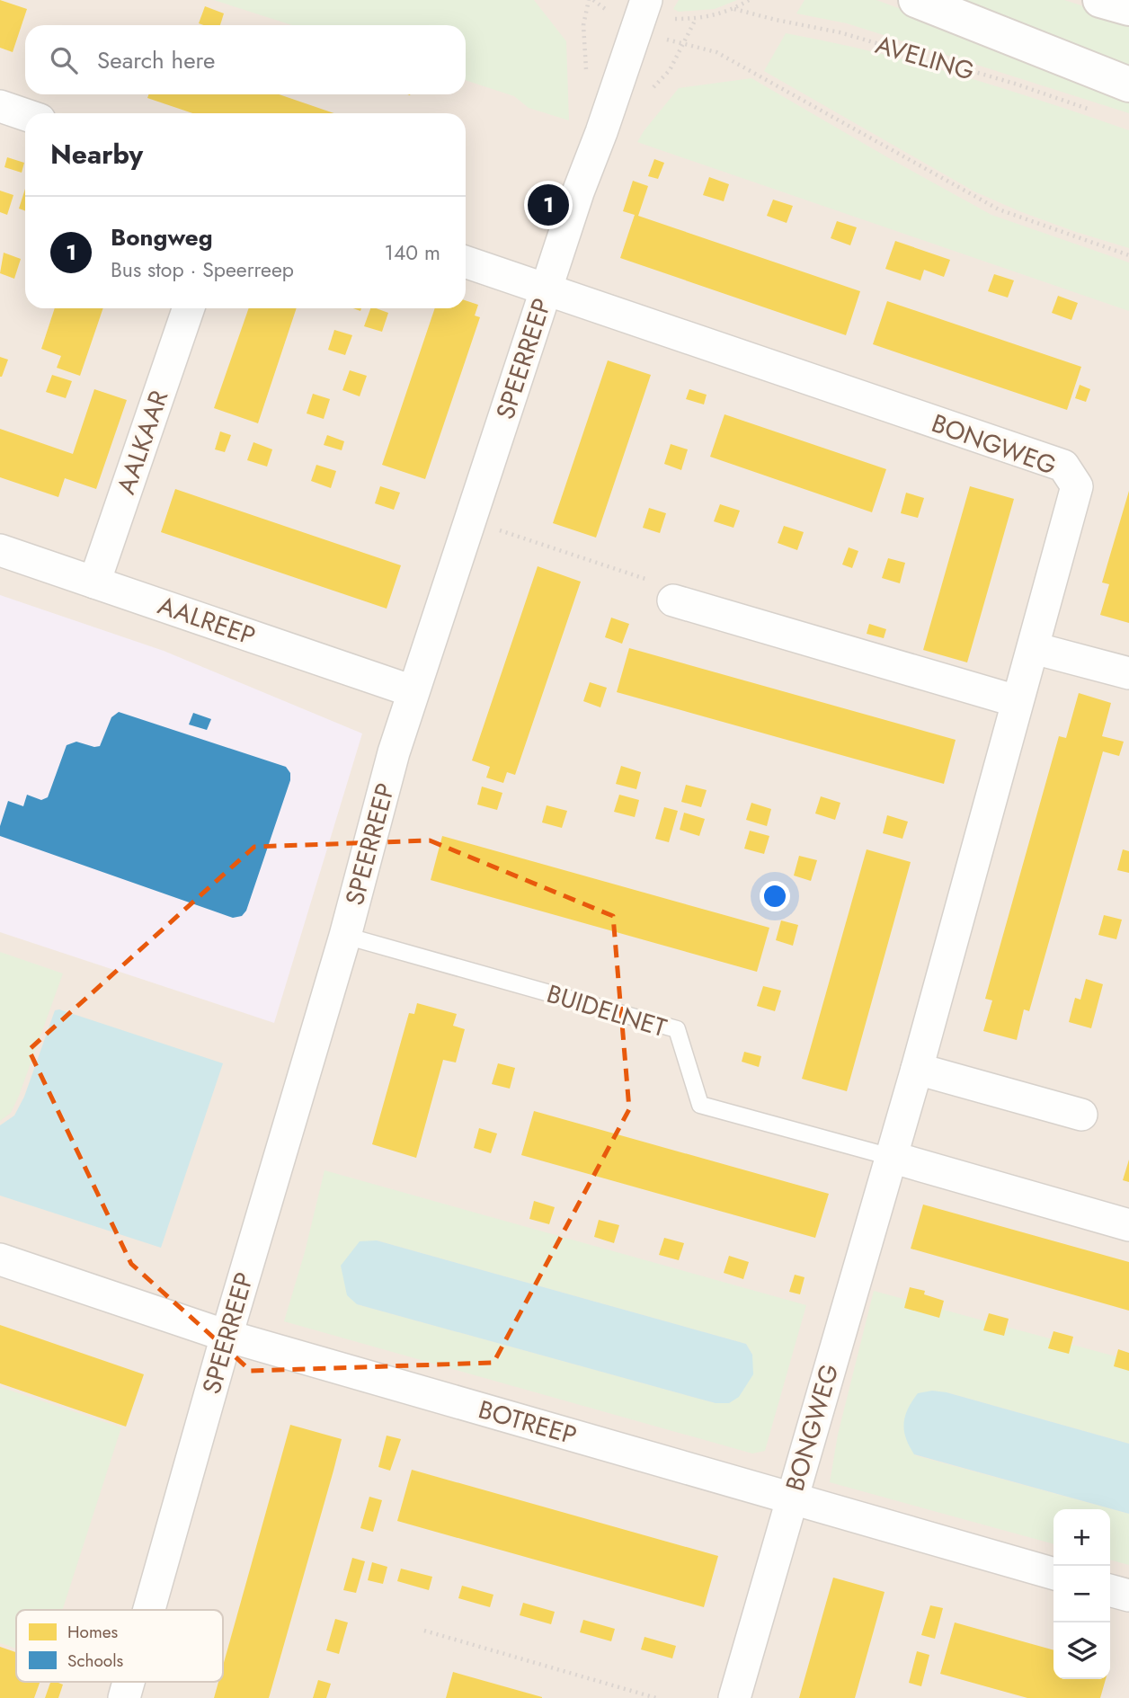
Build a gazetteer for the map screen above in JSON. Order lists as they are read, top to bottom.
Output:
{
  "streets": {
    "main road": ["AVELING"],
    "street": [
      "SPEERREEP",
      "AALKAAR",
      "BONGWEG",
      "AALREEP",
      "BOTREEP"
    ],
    "lane": ["BUIDELNET"]
  },
  "crossings": [
    ["SPEERREEP", "BONGWEG"],
    ["SPEERREEP", "AALREEP"],
    ["SPEERREEP", "BUIDELNET"],
    ["SPEERREEP", "BOTREEP"],
    ["AALKAAR", "AALREEP"],
    ["BONGWEG", "BUIDELNET"],
    ["BONGWEG", "BOTREEP"]
  ],
  "legend": ["Homes", "Schools"],
  "page": {
    "search": "Search here",
    "heading": "Nearby",
    "pins": "1",
    "list": [
      {
        "mark": "1",
        "name": "Bongweg",
        "note": "Bus stop · Speerreep",
        "value": "140 m"
      }
    ],
    "map_buttons": ["+", "−"]
  }
}
